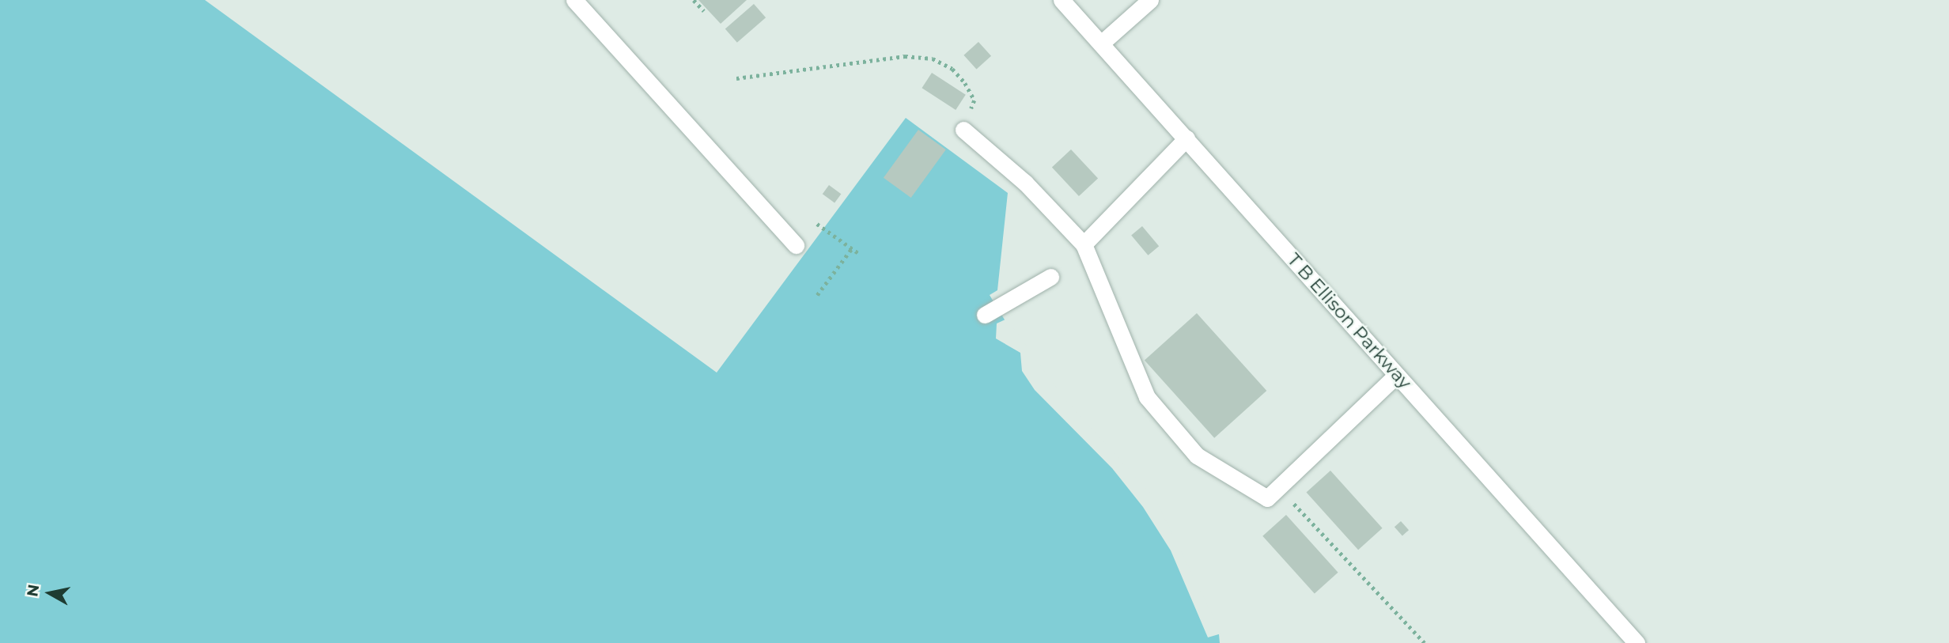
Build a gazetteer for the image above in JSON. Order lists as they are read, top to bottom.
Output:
{
  "streets": {
    "street": ["T B Ellison Parkway"]
  },
  "north": "left"
}
